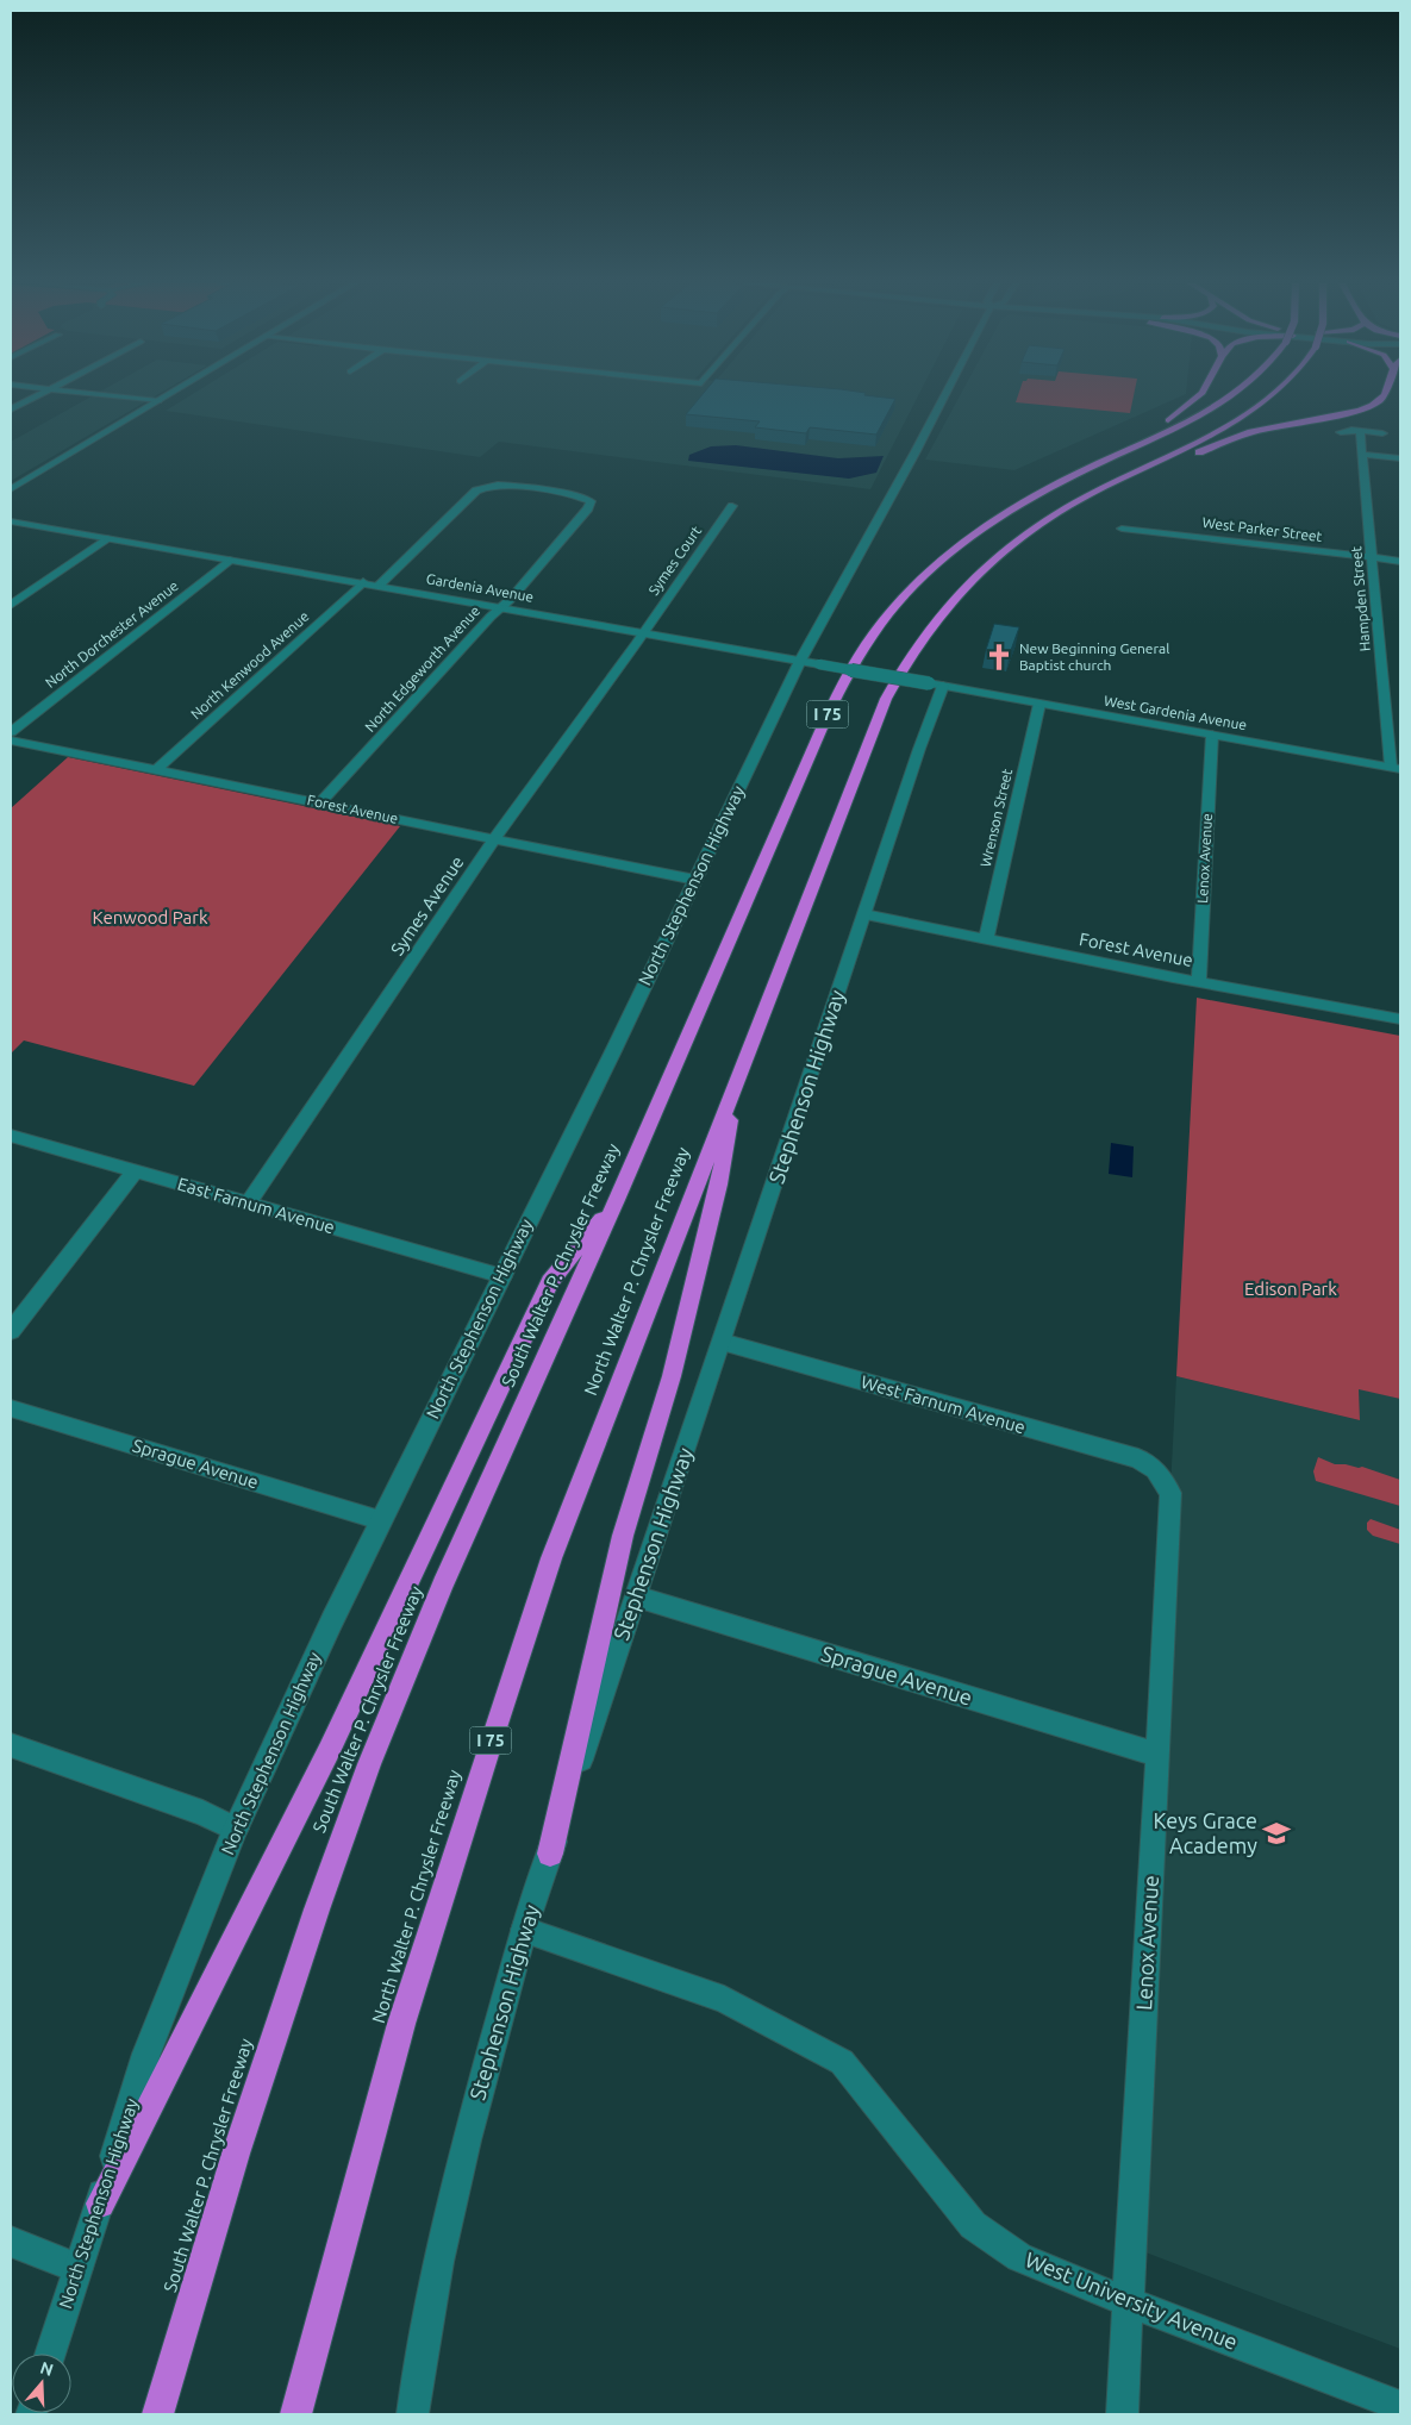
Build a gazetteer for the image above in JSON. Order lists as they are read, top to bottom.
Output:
{
  "streets": {
    "highway": ["I 75", "South Walter P. Chrysler Freeway", "North Walter P. Chrysler Freeway"],
    "street": [
      "West Parker Street",
      "Symes Court",
      "Gardenia Avenue",
      "Hampden Street",
      "North Dorchester Avenue",
      "North Kenwood Avenue",
      "North Edgeworth Avenue",
      "West Gardenia Avenue",
      "Forest Avenue",
      "Wrenson Street",
      "Lenox Avenue",
      "North Stephenson Highway",
      "Symes Avenue",
      "Stephenson Highway",
      "East Farnum Avenue",
      "West Farnum Avenue",
      "Sprague Avenue",
      "West University Avenue"
    ]
  },
  "crossings": [
    ["West Parker Street", "Hampden Street"],
    ["Symes Court", "Gardenia Avenue"],
    ["Symes Court", "Symes Avenue"],
    ["Gardenia Avenue", "North Dorchester Avenue"],
    ["Gardenia Avenue", "North Kenwood Avenue"],
    ["Gardenia Avenue", "North Edgeworth Avenue"],
    ["Gardenia Avenue", "West Gardenia Avenue"],
    ["Gardenia Avenue", "North Stephenson Highway"],
    ["Gardenia Avenue", "Symes Avenue"],
    ["Gardenia Avenue", "Stephenson Highway"],
    ["Hampden Street", "West Gardenia Avenue"],
    ["North Kenwood Avenue", "Forest Avenue"],
    ["North Edgeworth Avenue", "Forest Avenue"],
    ["West Gardenia Avenue", "Wrenson Street"],
    ["West Gardenia Avenue", "Lenox Avenue"],
    ["West Gardenia Avenue", "Stephenson Highway"],
    ["Forest Avenue", "Wrenson Street"],
    ["Forest Avenue", "Lenox Avenue"],
    ["Forest Avenue", "North Stephenson Highway"],
    ["Forest Avenue", "Symes Avenue"],
    ["Forest Avenue", "Stephenson Highway"],
    ["Lenox Avenue", "West Farnum Avenue"],
    ["Lenox Avenue", "Sprague Avenue"],
    ["Lenox Avenue", "West University Avenue"],
    ["North Stephenson Highway", "East Farnum Avenue"],
    ["North Stephenson Highway", "Sprague Avenue"],
    ["Symes Avenue", "East Farnum Avenue"],
    ["Stephenson Highway", "West Farnum Avenue"],
    ["Stephenson Highway", "Sprague Avenue"],
    ["Stephenson Highway", "West University Avenue"]
  ],
  "parks": ["Kenwood Park", "Edison Park"],
  "places": {
    "church": ["New Beginning General Baptist church"],
    "school or university": ["Keys Grace Academy"]
  },
  "north": "top"
}
